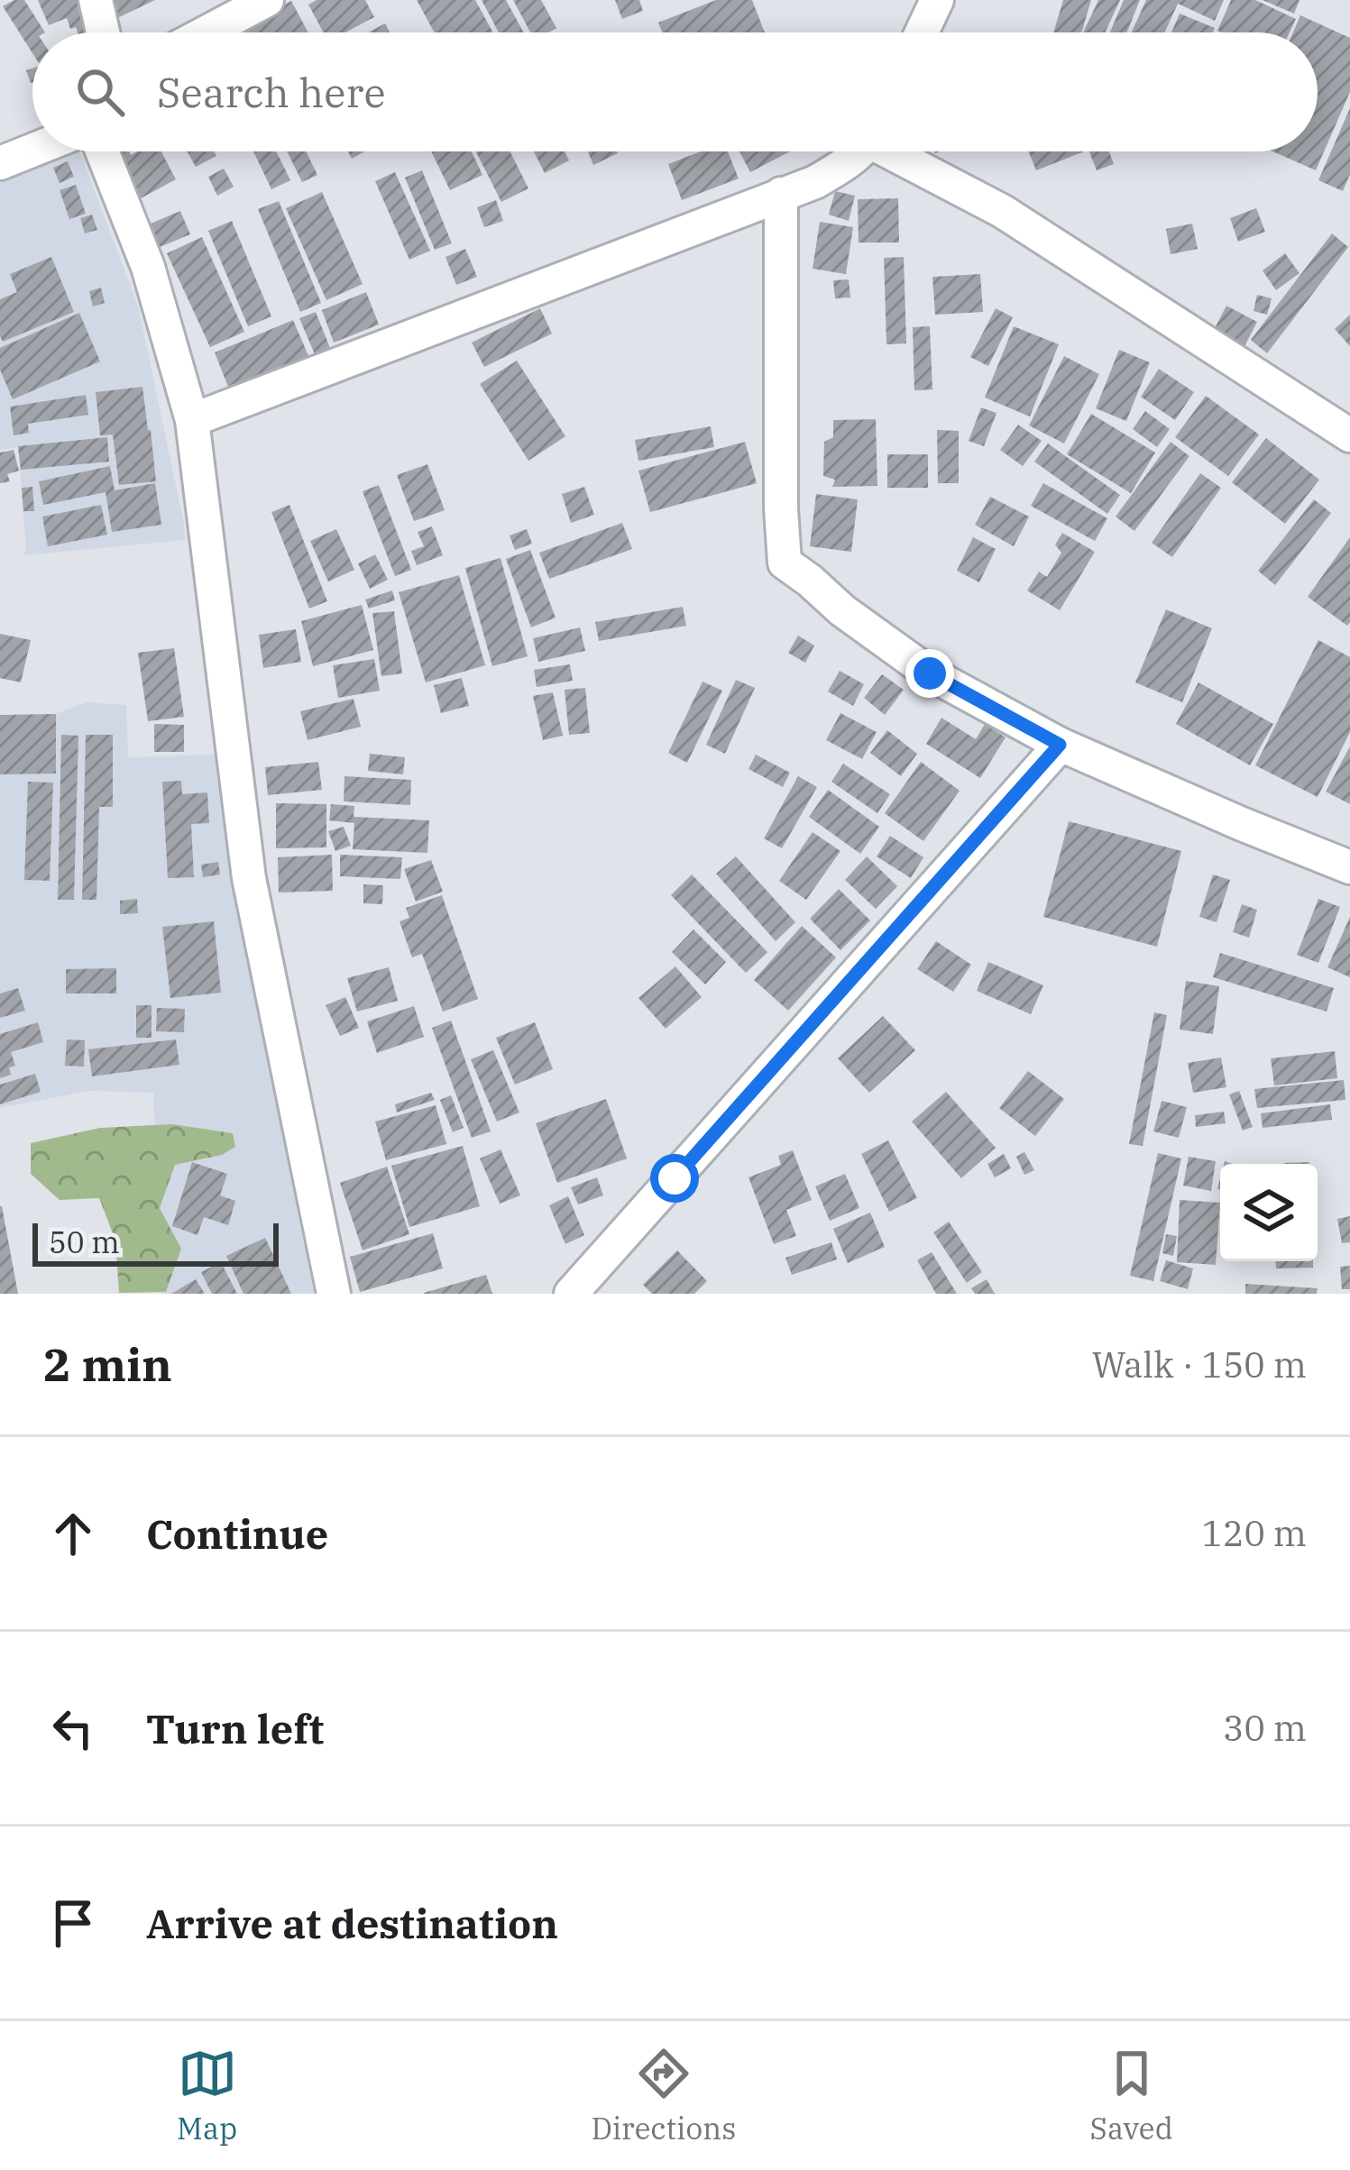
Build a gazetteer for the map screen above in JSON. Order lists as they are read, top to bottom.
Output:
{
  "scale_bar": "50 m",
  "page": {
    "search": "Search here",
    "scale": "50 m",
    "heading": ["2 min", "Walk · 150 m"],
    "list": [
      ["Continue", "120 m"],
      ["Turn left", "30 m"],
      "Arrive at destination"
    ],
    "nav": ["Map", "Directions", "Saved"]
  }
}
